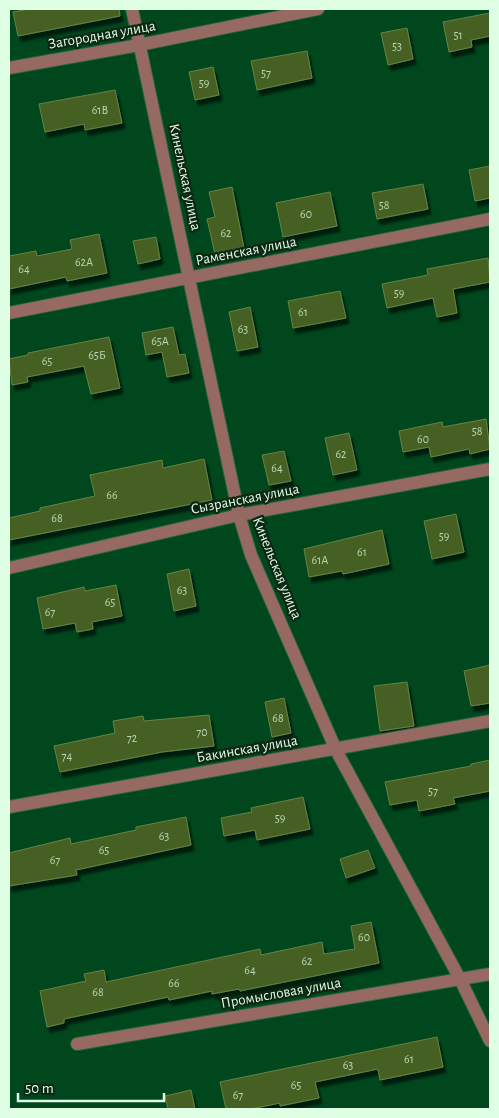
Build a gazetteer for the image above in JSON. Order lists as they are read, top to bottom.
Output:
{
  "streets": {
    "street": [
      "Загородная улица",
      "Кинельская улица",
      "Раменская улица",
      "Сызранская улица",
      "Бакинская улица",
      "Промысловая улица"
    ]
  },
  "crossings": [
    ["Загородная улица", "Кинельская улица"],
    ["Кинельская улица", "Раменская улица"],
    ["Кинельская улица", "Сызранская улица"],
    ["Кинельская улица", "Бакинская улица"],
    ["Кинельская улица", "Промысловая улица"]
  ],
  "house_numbers": [
    "51",
    "53",
    "57",
    "59",
    "61В",
    "58",
    "60",
    "62",
    "62А",
    "64",
    "59",
    "61",
    "63",
    "65А",
    "65Б",
    "65",
    "58",
    "60",
    "62",
    "64",
    "66",
    "68",
    "59",
    "61",
    "61А",
    "63",
    "65",
    "67",
    "68",
    "70",
    "72",
    "74",
    "57",
    "59",
    "63",
    "65",
    "67",
    "60",
    "62",
    "64",
    "66",
    "68",
    "61",
    "63",
    "65",
    "67"
  ],
  "scale_bar": "50 m"
}
